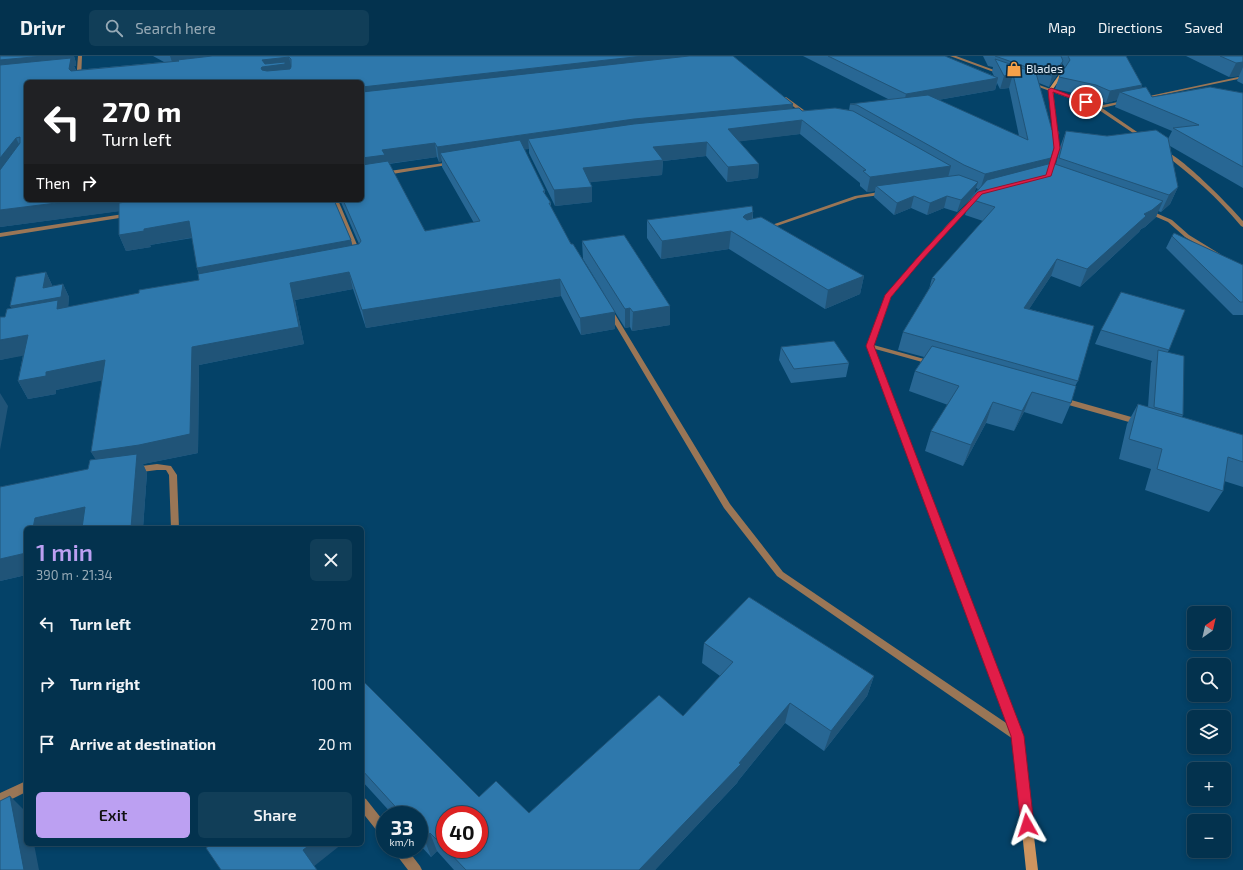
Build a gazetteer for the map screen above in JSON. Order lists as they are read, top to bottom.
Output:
{
  "places": {
    "shop": ["Blades"]
  },
  "north": "top right",
  "page": {
    "header": "Drivr",
    "search": "Search here",
    "nav": ["Map", "Directions", "Saved"],
    "turn": ["270 m", "Turn left"],
    "then": "Then",
    "heading": ["1 min", "390 m · 21:34"],
    "list": [
      {
        "name": "Turn left",
        "value": "270 m"
      },
      {
        "name": "Turn right",
        "value": "100 m"
      },
      {
        "name": "Arrive at destination",
        "value": "20 m"
      }
    ],
    "map_buttons": ["+", "−"],
    "buttons": ["Exit", "Share"],
    "speed": "33 km/h",
    "limit": "40"
  }
}
